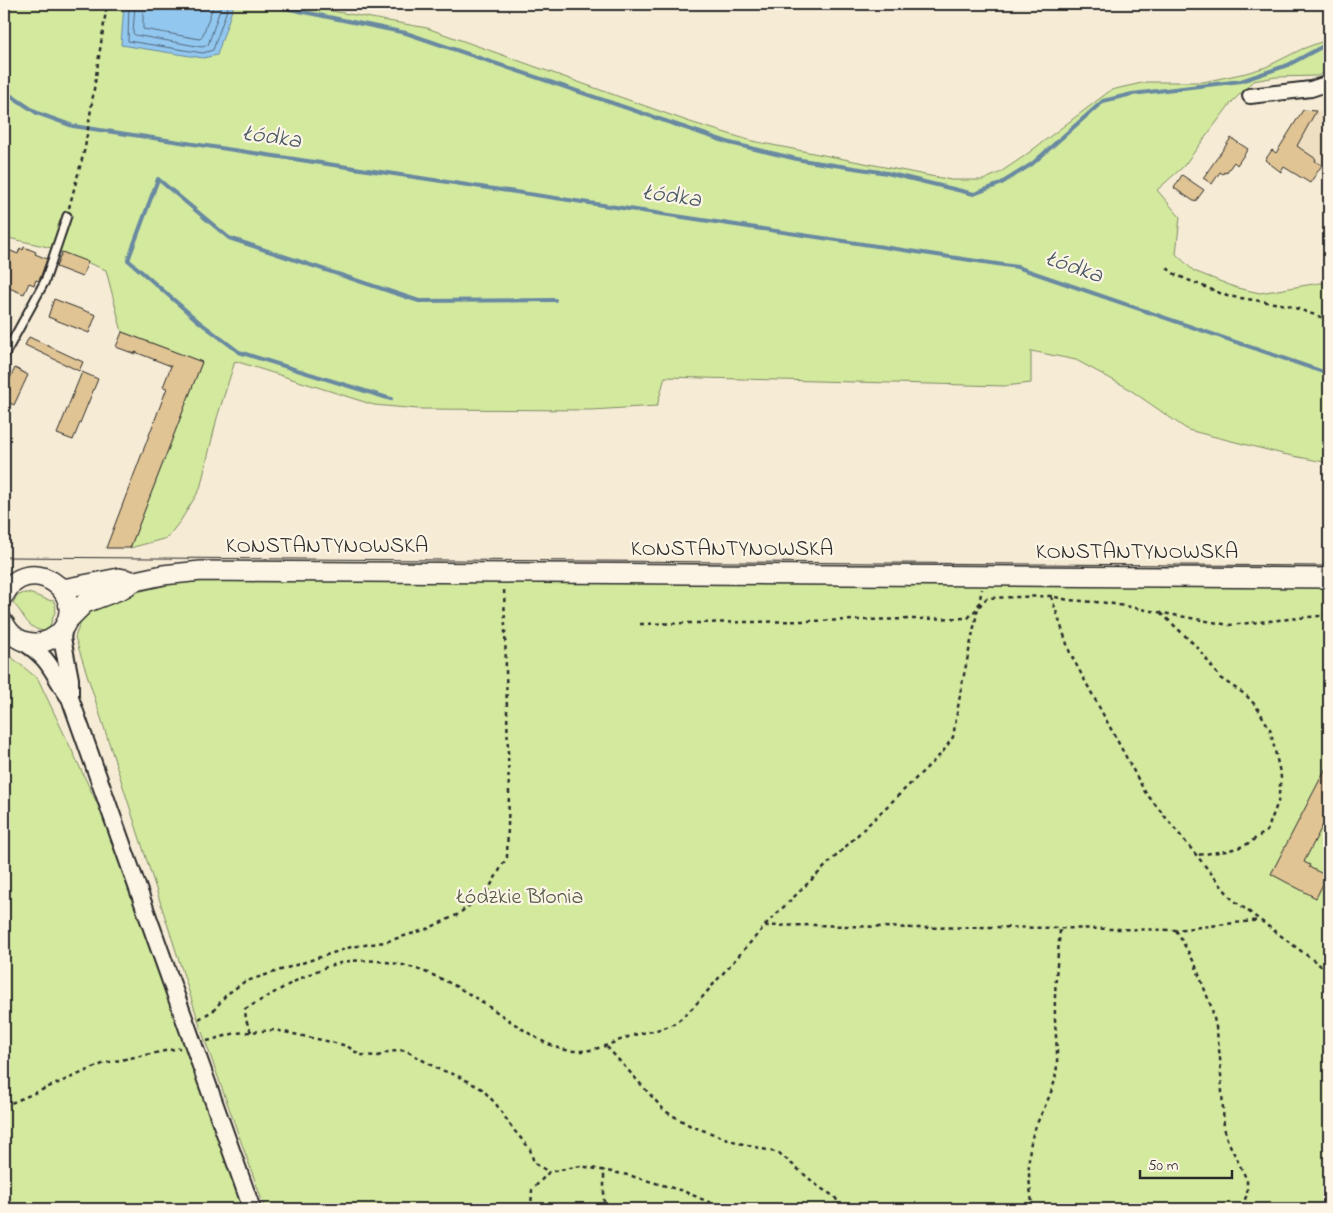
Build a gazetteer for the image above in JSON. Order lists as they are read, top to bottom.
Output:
{
  "streets": {
    "main road": ["KONSTANTYNOWSKA"]
  },
  "water": ["Łódka"],
  "parks": ["Łódzkie Błonia"],
  "scale_bar": "50 m"
}
